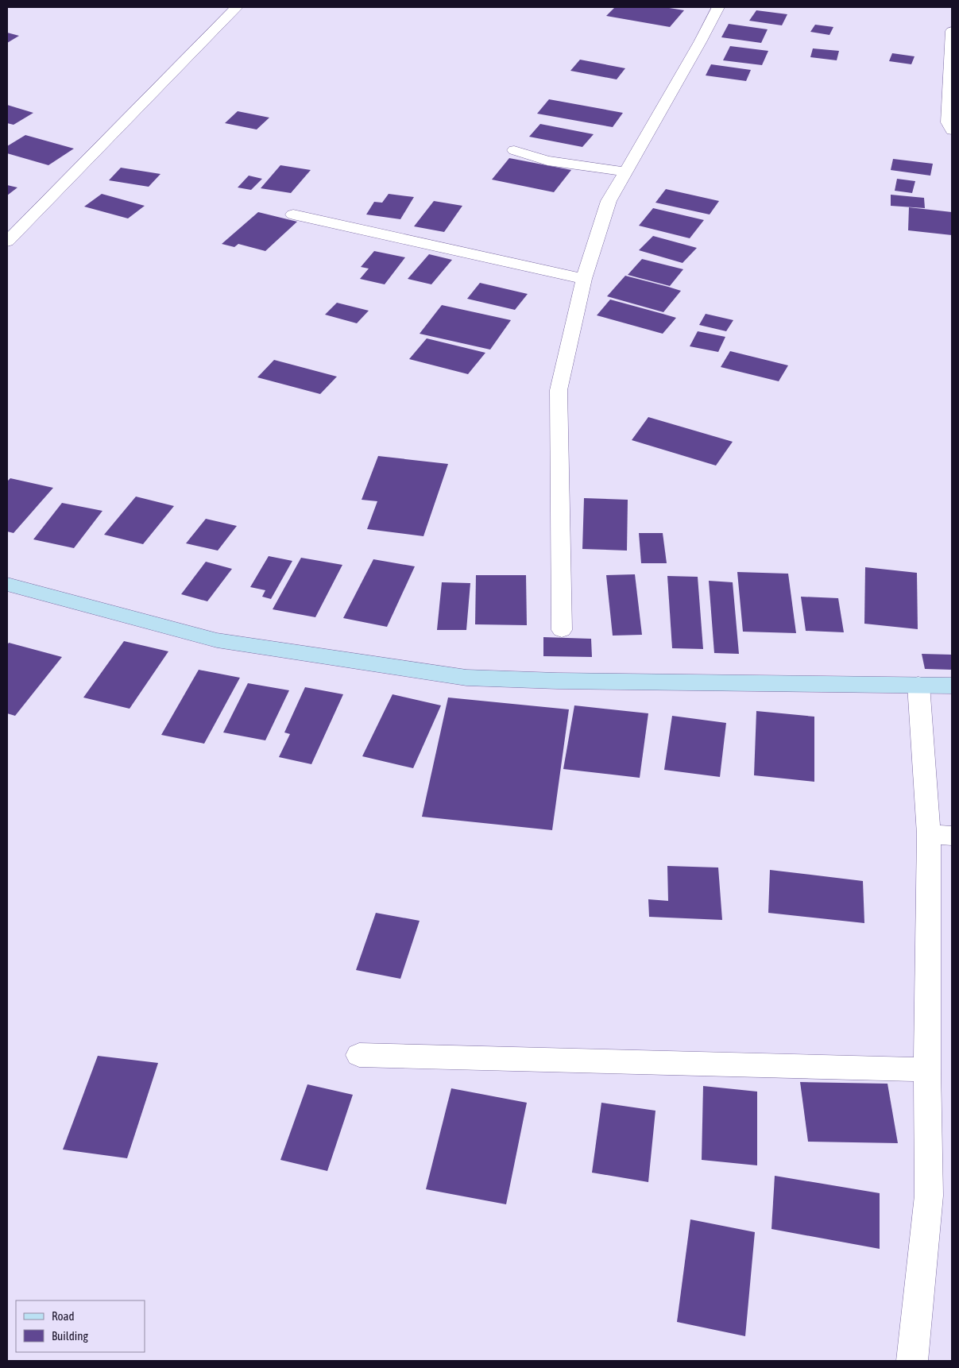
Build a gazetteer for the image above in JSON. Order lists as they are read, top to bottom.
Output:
{
  "legend": ["Road", "Building"]
}
